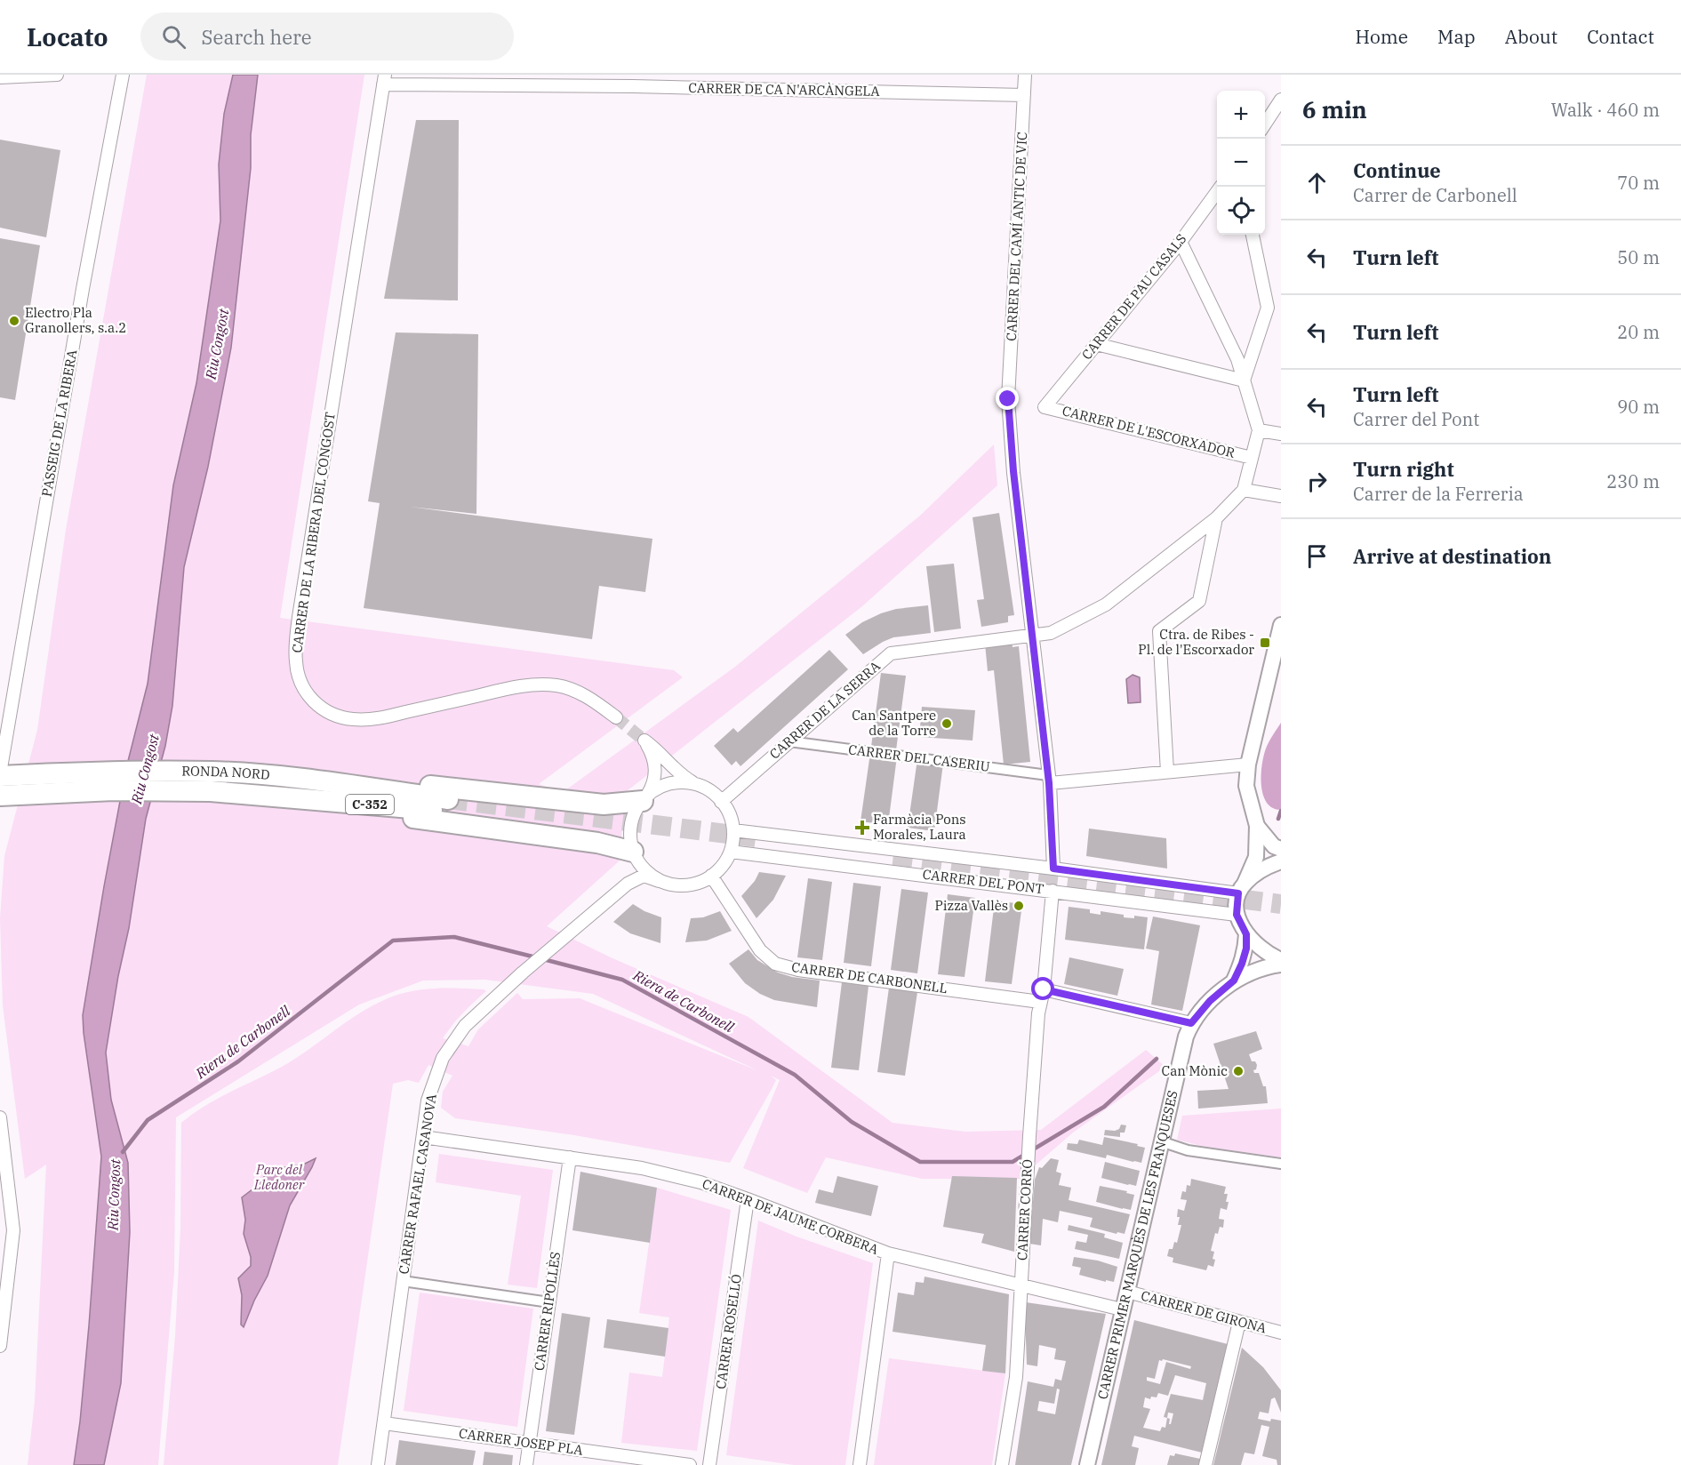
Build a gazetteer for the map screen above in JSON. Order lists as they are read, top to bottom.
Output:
{
  "streets": {
    "highway": ["RONDA NORD", "C-352"],
    "street": [
      "CARRER DE CA N'ARCÀNGELA",
      "CARRER DEL CAMÍ ANTIC DE VIC",
      "CARRER DE PAU CASALS",
      "PASSEIG DE LA RIBERA",
      "CARRER DE L'ESCORXADOR",
      "CARRER DE LA RIBERA DEL CONGOST",
      "CARRER DE LA SERRA",
      "CARRER DEL CASERIU",
      "CARRER DEL PONT",
      "CARRER DE CARBONELL",
      "CARRER RAFAEL CASANOVA",
      "CARRER CORRÓ",
      "CARRER DE JAUME CORBERA",
      "CARRER PRIMER MARQUÈS DE LES FRANQUESES",
      "CARRER RIPOLLÈS",
      "CARRER DE GIRONA",
      "CARRER ROSELLÓ",
      "CARRER JOSEP PLA"
    ]
  },
  "crossings": [
    ["CARRER DE CA N'ARCÀNGELA", "CARRER DEL CAMÍ ANTIC DE VIC"],
    ["CARRER DE CA N'ARCÀNGELA", "CARRER DE LA RIBERA DEL CONGOST"],
    ["CARRER DEL CAMÍ ANTIC DE VIC", "CARRER DE LA SERRA"],
    ["CARRER DEL CAMÍ ANTIC DE VIC", "CARRER DEL CASERIU"],
    ["CARRER DEL CAMÍ ANTIC DE VIC", "CARRER DEL PONT"],
    ["CARRER DE PAU CASALS", "CARRER DE L'ESCORXADOR"],
    ["PASSEIG DE LA RIBERA", "RONDA NORD"],
    ["CARRER DE LA SERRA", "CARRER DEL CASERIU"],
    ["CARRER DE LA SERRA", "CARRER DEL PONT"],
    ["CARRER DE LA SERRA", "CARRER DE CARBONELL"],
    ["CARRER DEL PONT", "CARRER DE CARBONELL"],
    ["CARRER DEL PONT", "CARRER CORRÓ"],
    ["CARRER DE CARBONELL", "CARRER CORRÓ"],
    ["CARRER DE CARBONELL", "CARRER PRIMER MARQUÈS DE LES FRANQUESES"],
    ["CARRER RAFAEL CASANOVA", "CARRER DE JAUME CORBERA"],
    ["CARRER RAFAEL CASANOVA", "CARRER JOSEP PLA"],
    ["CARRER CORRÓ", "CARRER DE JAUME CORBERA"],
    ["CARRER DE JAUME CORBERA", "CARRER PRIMER MARQUÈS DE LES FRANQUESES"],
    ["CARRER DE JAUME CORBERA", "CARRER RIPOLLÈS"],
    ["CARRER DE JAUME CORBERA", "CARRER ROSELLÓ"],
    ["CARRER PRIMER MARQUÈS DE LES FRANQUESES", "CARRER DE GIRONA"],
    ["CARRER RIPOLLÈS", "CARRER JOSEP PLA"]
  ],
  "water": ["Riu Congost", "Riera de Carbonell"],
  "parks": ["Parc del Lledoner"],
  "places": {
    "other": [
      "Electro Pla Granollers, s.a.2",
      "Can Santpere de la Torre",
      "Pizza Vallès",
      "Can Mònic"
    ],
    "transit": ["Ctra. de Ribes - Pl. de l'Escorxador"],
    "health": ["Farmàcia Pons Morales, Laura"]
  },
  "page": {
    "header": "Locato",
    "search": "Search here",
    "nav": [
      "Home",
      "Map",
      "About",
      "Contact"
    ],
    "heading": ["6 min", "Walk · 460 m"],
    "map_buttons": ["+", "−"],
    "list": [
      ["Continue", "Carrer de Carbonell", "70 m"],
      ["Turn left", "50 m"],
      ["Turn left", "20 m"],
      ["Turn left", "Carrer del Pont", "90 m"],
      ["Turn right", "Carrer de la Ferreria", "230 m"],
      "Arrive at destination"
    ]
  }
}
